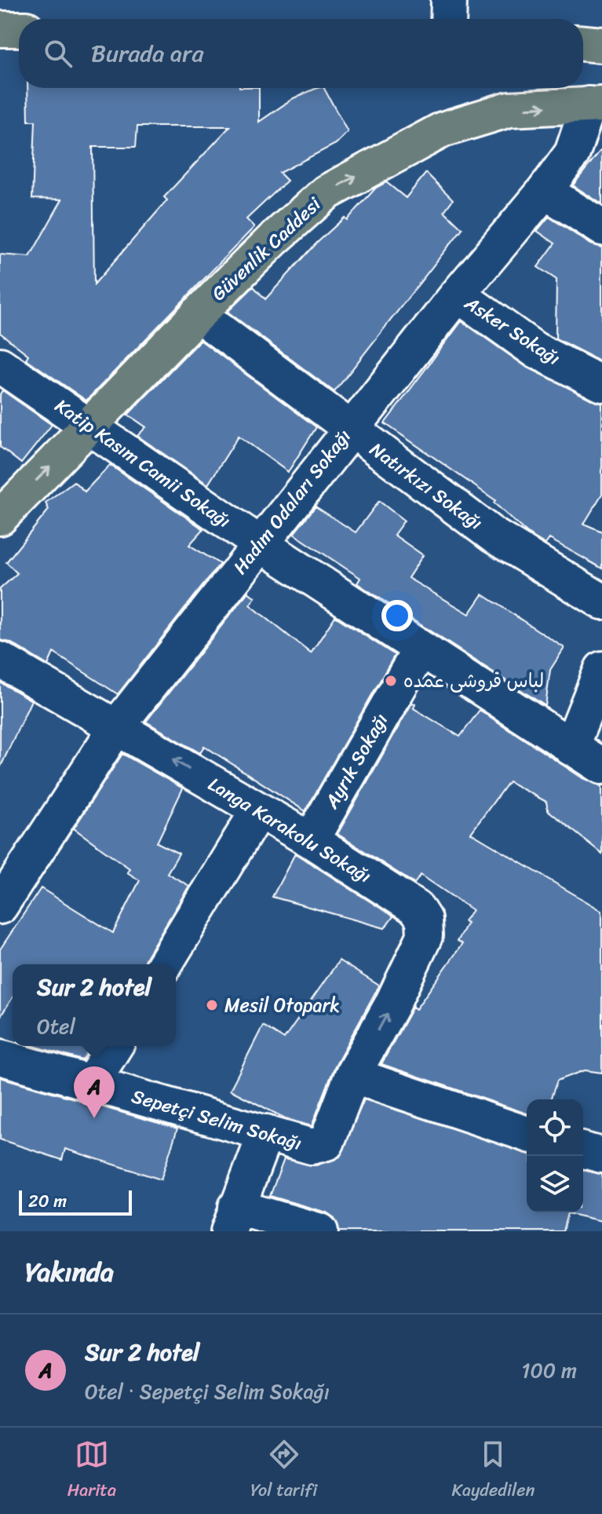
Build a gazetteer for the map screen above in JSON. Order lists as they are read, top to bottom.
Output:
{
  "streets": {
    "main road": ["Güvenlik Caddesi"],
    "street": [
      "Asker Sokağı",
      "Katip Kasım Camii Sokağı",
      "Natırkızı Sokağı",
      "Hadım Odaları Sokağı",
      "Ayrık Sokağı",
      "Langa Karakolu Sokağı",
      "Sepetçi Selim Sokağı"
    ]
  },
  "crossings": [
    ["Güvenlik Caddesi", "Katip Kasım Camii Sokağı"],
    ["Güvenlik Caddesi", "Natırkızı Sokağı"],
    ["Güvenlik Caddesi", "Hadım Odaları Sokağı"],
    ["Asker Sokağı", "Hadım Odaları Sokağı"],
    ["Katip Kasım Camii Sokağı", "Hadım Odaları Sokağı"],
    ["Katip Kasım Camii Sokağı", "Ayrık Sokağı"],
    ["Natırkızı Sokağı", "Hadım Odaları Sokağı"],
    ["Hadım Odaları Sokağı", "Langa Karakolu Sokağı"],
    ["Ayrık Sokağı", "Langa Karakolu Sokağı"],
    ["Langa Karakolu Sokağı", "Sepetçi Selim Sokağı"]
  ],
  "one_way": ["Güvenlik Caddesi"],
  "places": ["لباس فروشی عمده", "Mesil Otopark"],
  "scale_bar": "20 m",
  "page": {
    "search": "Burada ara",
    "popup": ["Sur 2 hotel", "Otel"],
    "pins": "A",
    "scale": "20 m",
    "heading": "Yakında",
    "list": [
      {
        "mark": "A",
        "name": "Sur 2 hotel",
        "note": "Otel · Sepetçi Selim Sokağı",
        "value": "100 m"
      }
    ],
    "nav": ["Harita", "Yol tarifi", "Kaydedilen"]
  }
}
